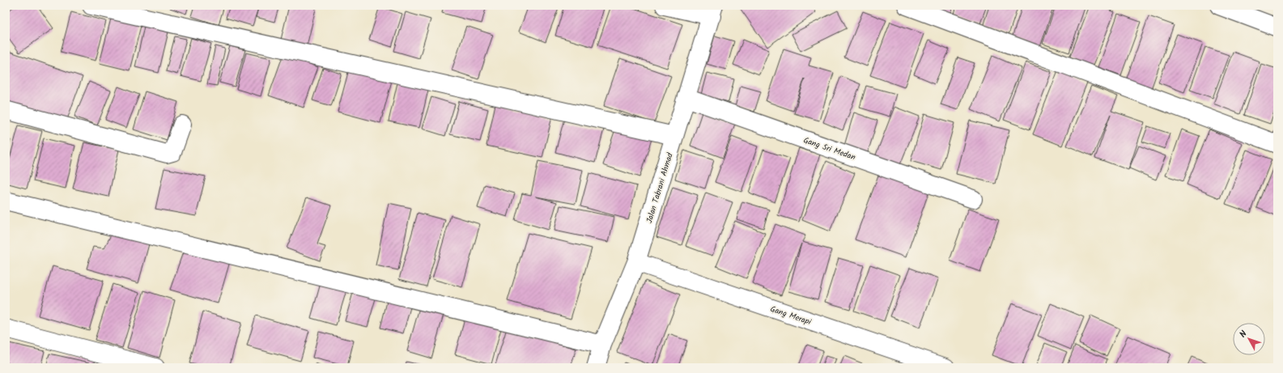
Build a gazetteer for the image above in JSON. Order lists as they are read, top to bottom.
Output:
{
  "streets": {
    "street": ["Gang Sri Medan", "Jalan Tabrani Ahmad", "Gang Merapi"]
  },
  "crossings": [
    ["Gang Sri Medan", "Jalan Tabrani Ahmad"],
    ["Jalan Tabrani Ahmad", "Gang Merapi"]
  ],
  "north": "top left"
}
